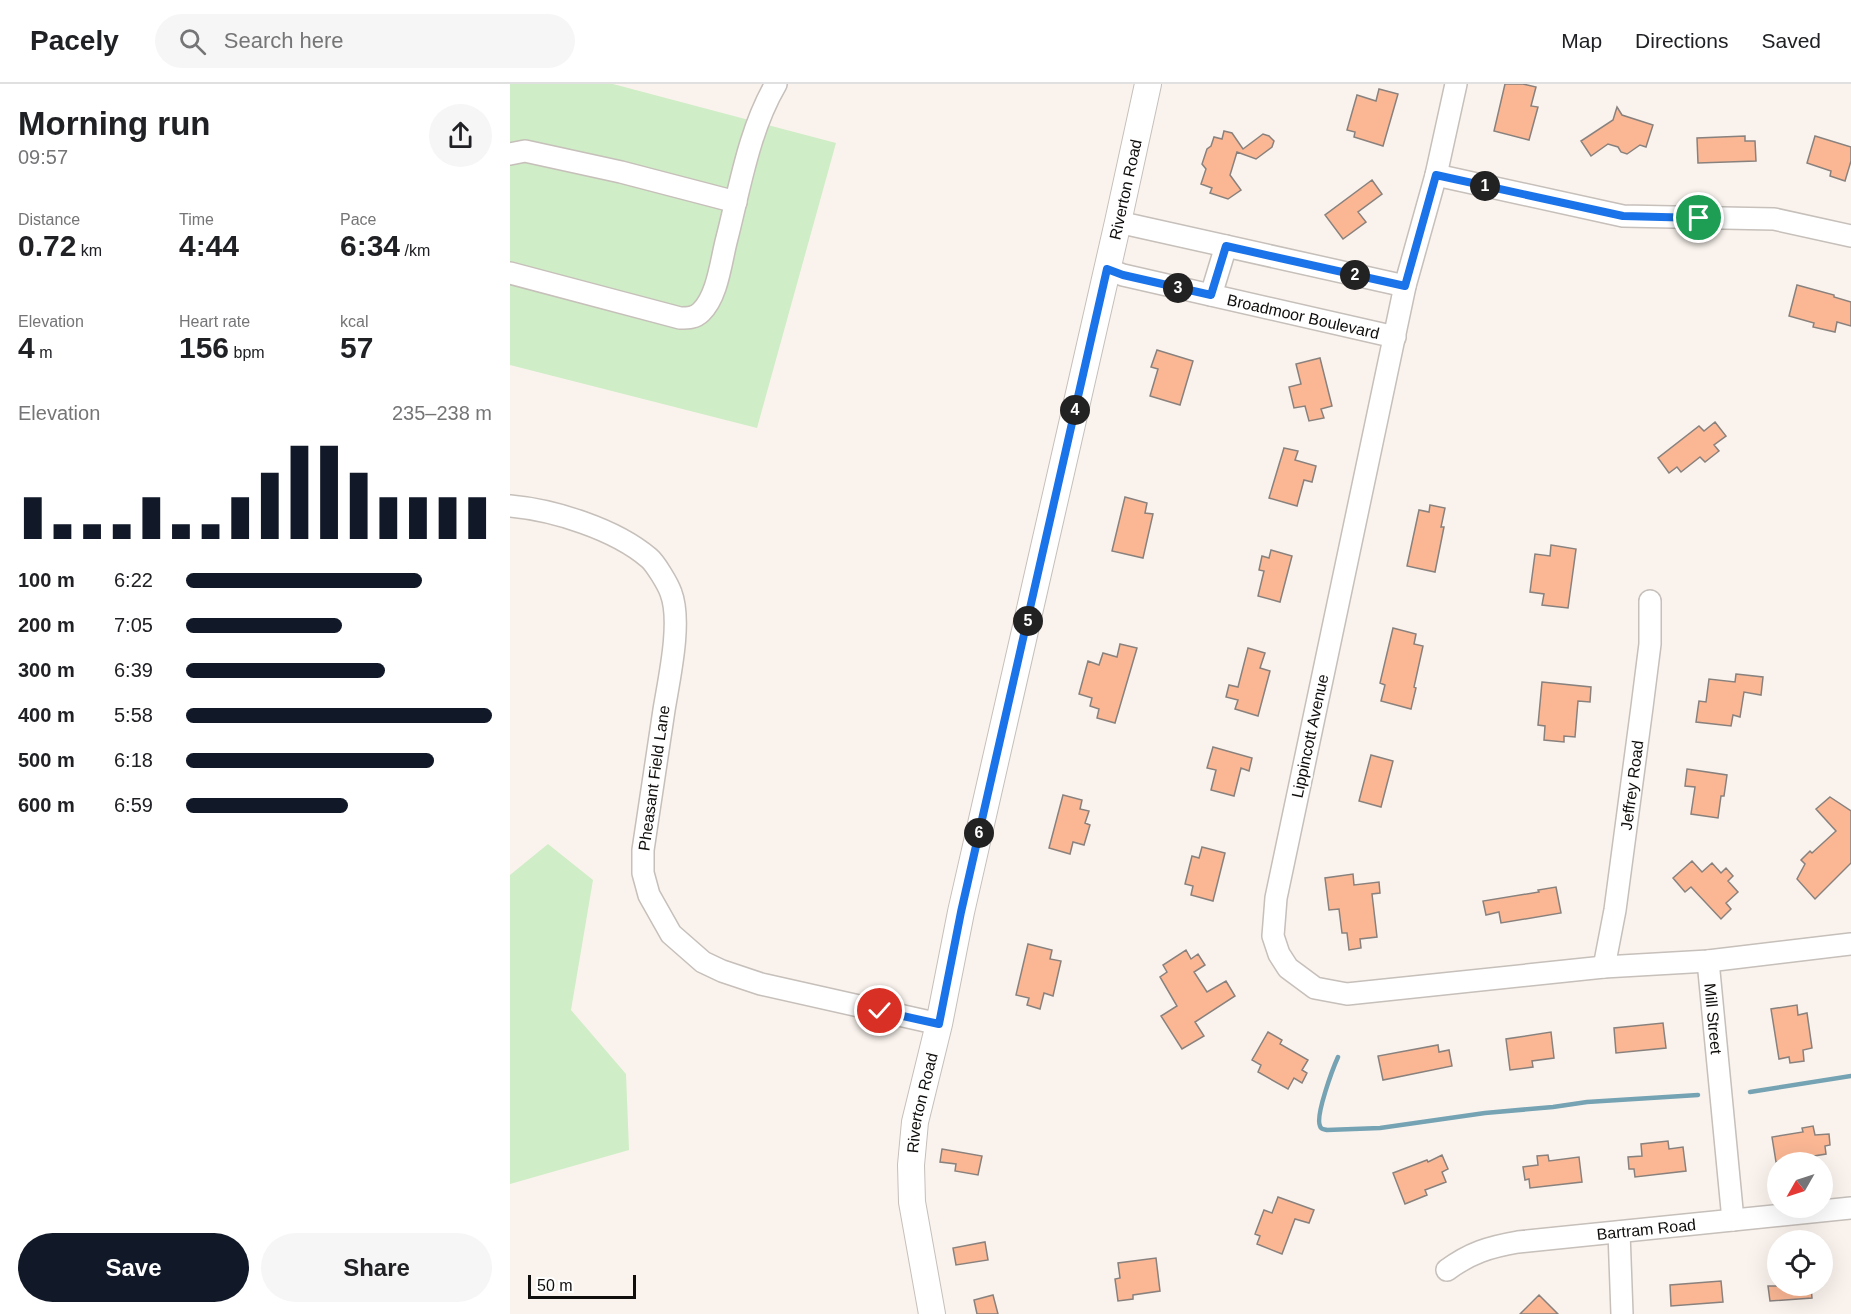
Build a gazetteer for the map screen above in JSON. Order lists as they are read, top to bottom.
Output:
{
  "streets": {
    "main road": ["Riverton Road"],
    "street": [
      "Broadmoor Boulevard",
      "Lippincott Avenue",
      "Pheasant Field Lane",
      "Jeffrey Road",
      "Mill Street",
      "Bartram Road"
    ]
  },
  "crossings": [
    ["Riverton Road", "Broadmoor Boulevard"],
    ["Riverton Road", "Pheasant Field Lane"],
    ["Broadmoor Boulevard", "Lippincott Avenue"],
    ["Lippincott Avenue", "Jeffrey Road"],
    ["Lippincott Avenue", "Mill Street"],
    ["Mill Street", "Bartram Road"]
  ],
  "scale_bar": "50 m",
  "north": "bottom left",
  "page": {
    "header": "Pacely",
    "search": "Search here",
    "nav": ["Map", "Directions", "Saved"],
    "heading": ["Morning run", "09:57"],
    "pins": [
      "1",
      "2",
      "3",
      "4",
      "5",
      "6"
    ],
    "stats": [
      ["Distance", "0.72 km"],
      ["Time", "4:44"],
      ["Pace", "6:34 /km"],
      ["Elevation", "4 m"],
      ["Heart rate", "156 bpm"],
      ["kcal", "57"]
    ],
    "chart": ["Elevation", "235–238 m"],
    "list": [
      {
        "name": "100 m",
        "note": "6:22"
      },
      {
        "name": "200 m",
        "note": "7:05"
      },
      {
        "name": "300 m",
        "note": "6:39"
      },
      {
        "name": "400 m",
        "note": "5:58"
      },
      {
        "name": "500 m",
        "note": "6:18"
      },
      {
        "name": "600 m",
        "note": "6:59"
      }
    ],
    "buttons": ["Save", "Share"],
    "scale": "50 m"
  }
}
